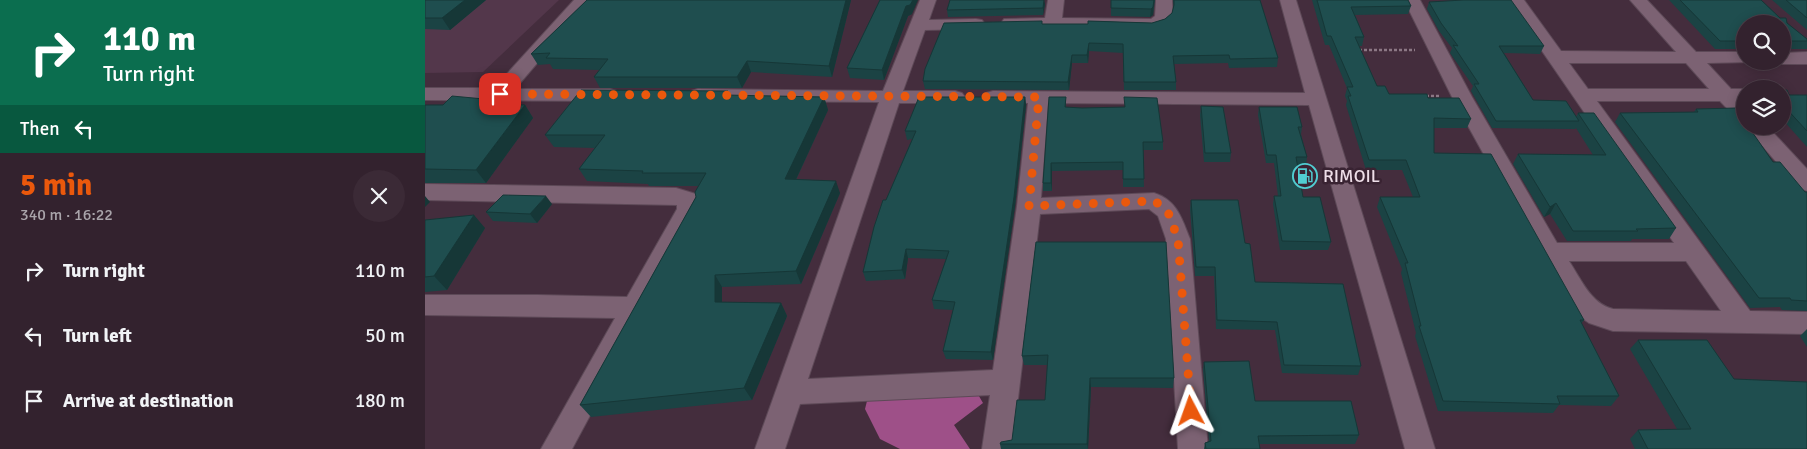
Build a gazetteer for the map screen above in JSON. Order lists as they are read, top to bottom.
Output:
{
  "places": {
    "fuel station": ["RIMOIL"]
  },
  "page": {
    "turn": ["110 m", "Turn right"],
    "then": "Then",
    "heading": ["5 min", "340 m · 16:22"],
    "list": [
      {
        "name": "Turn right",
        "value": "110 m"
      },
      {
        "name": "Turn left",
        "value": "50 m"
      },
      {
        "name": "Arrive at destination",
        "value": "180 m"
      }
    ]
  }
}
